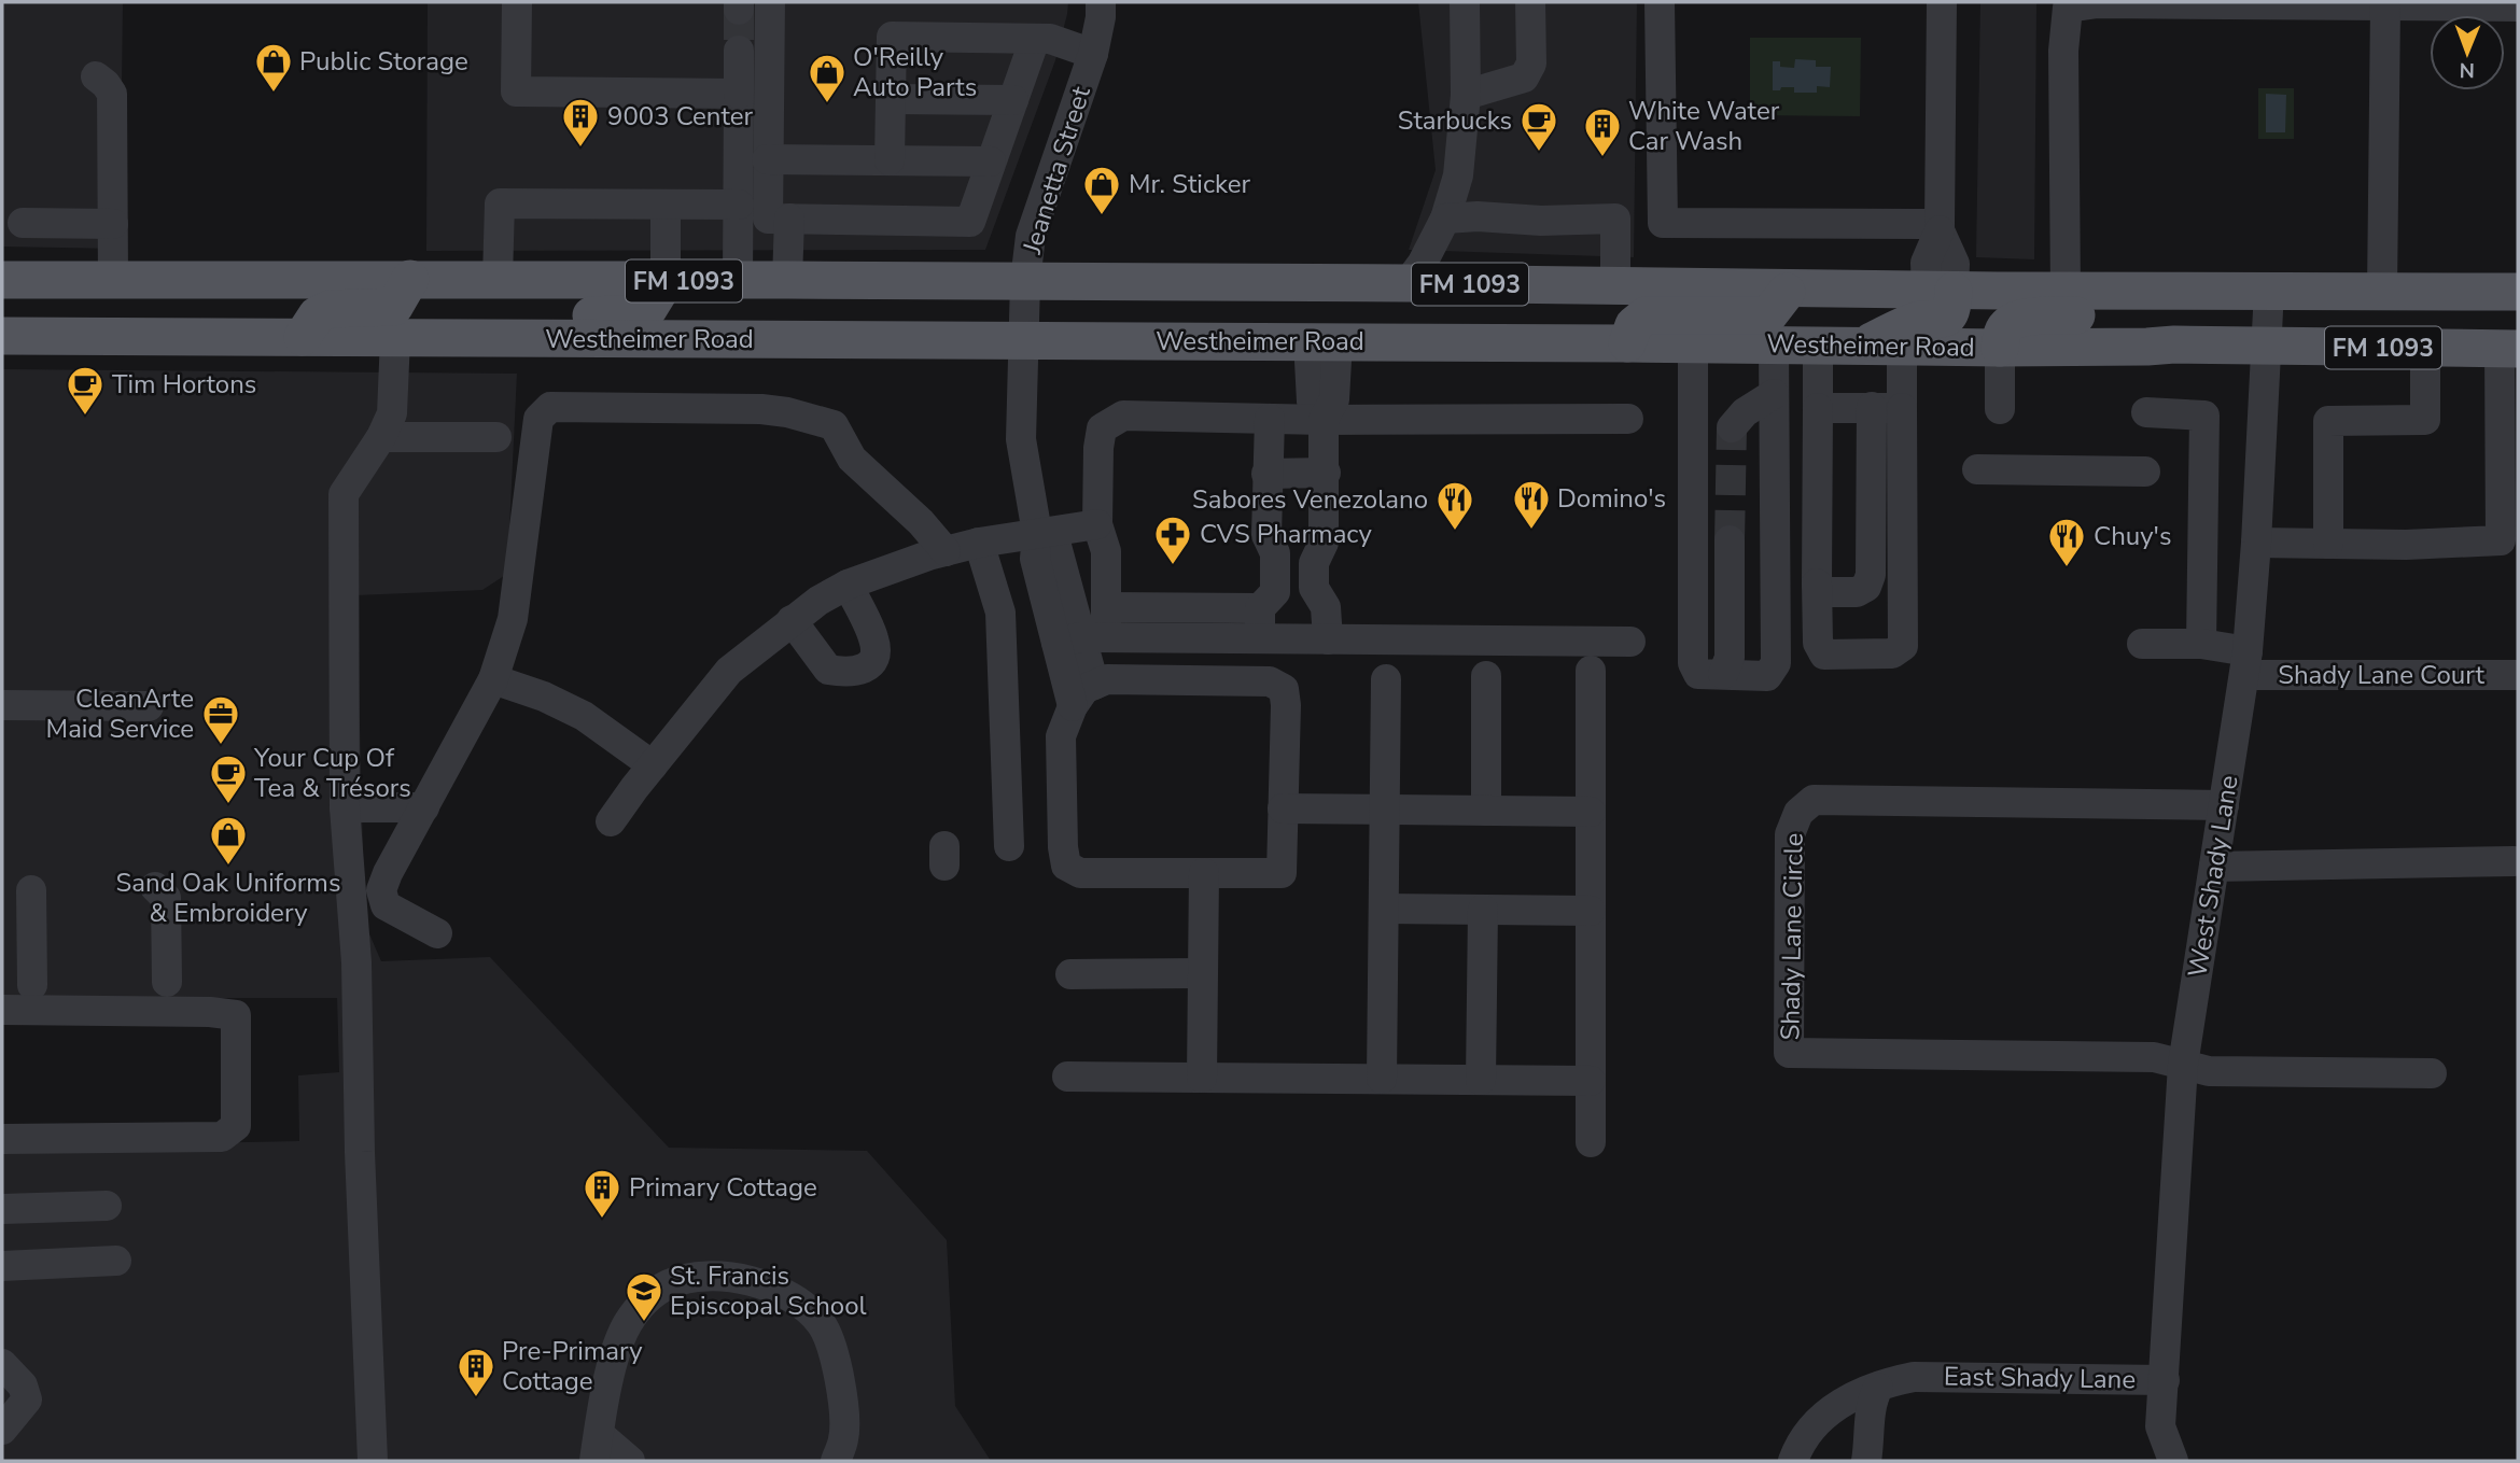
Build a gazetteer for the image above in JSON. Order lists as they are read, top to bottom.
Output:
{
  "streets": {
    "main road": ["FM 1093", "Westheimer Road"],
    "street": [
      "Jeanetta Street",
      "Shady Lane Court",
      "West Shady Lane",
      "Shady Lane Circle",
      "East Shady Lane"
    ]
  },
  "crossings": [
    ["Jeanetta Street", "Westheimer Road"],
    ["Westheimer Road", "West Shady Lane"],
    ["Shady Lane Court", "West Shady Lane"],
    ["West Shady Lane", "Shady Lane Circle"],
    ["West Shady Lane", "East Shady Lane"]
  ],
  "places": {
    "shop": [
      "Public Storage",
      "O'Reilly Auto Parts",
      "Mr. Sticker",
      "Sand Oak Uniforms & Embroidery"
    ],
    "building": [
      "9003 Center",
      "White Water Car Wash",
      "Primary Cottage",
      "Pre-Primary Cottage"
    ],
    "cafe": ["Starbucks", "Tim Hortons", "Your Cup Of Tea & Trésors"],
    "restaurant": ["Domino's", "Sabores Venezolano", "Chuy's"],
    "pharmacy": ["CVS Pharmacy"],
    "office": ["CleanArte Maid Service"],
    "school or university": ["St. Francis Episcopal School"]
  },
  "north": "bottom"
}
